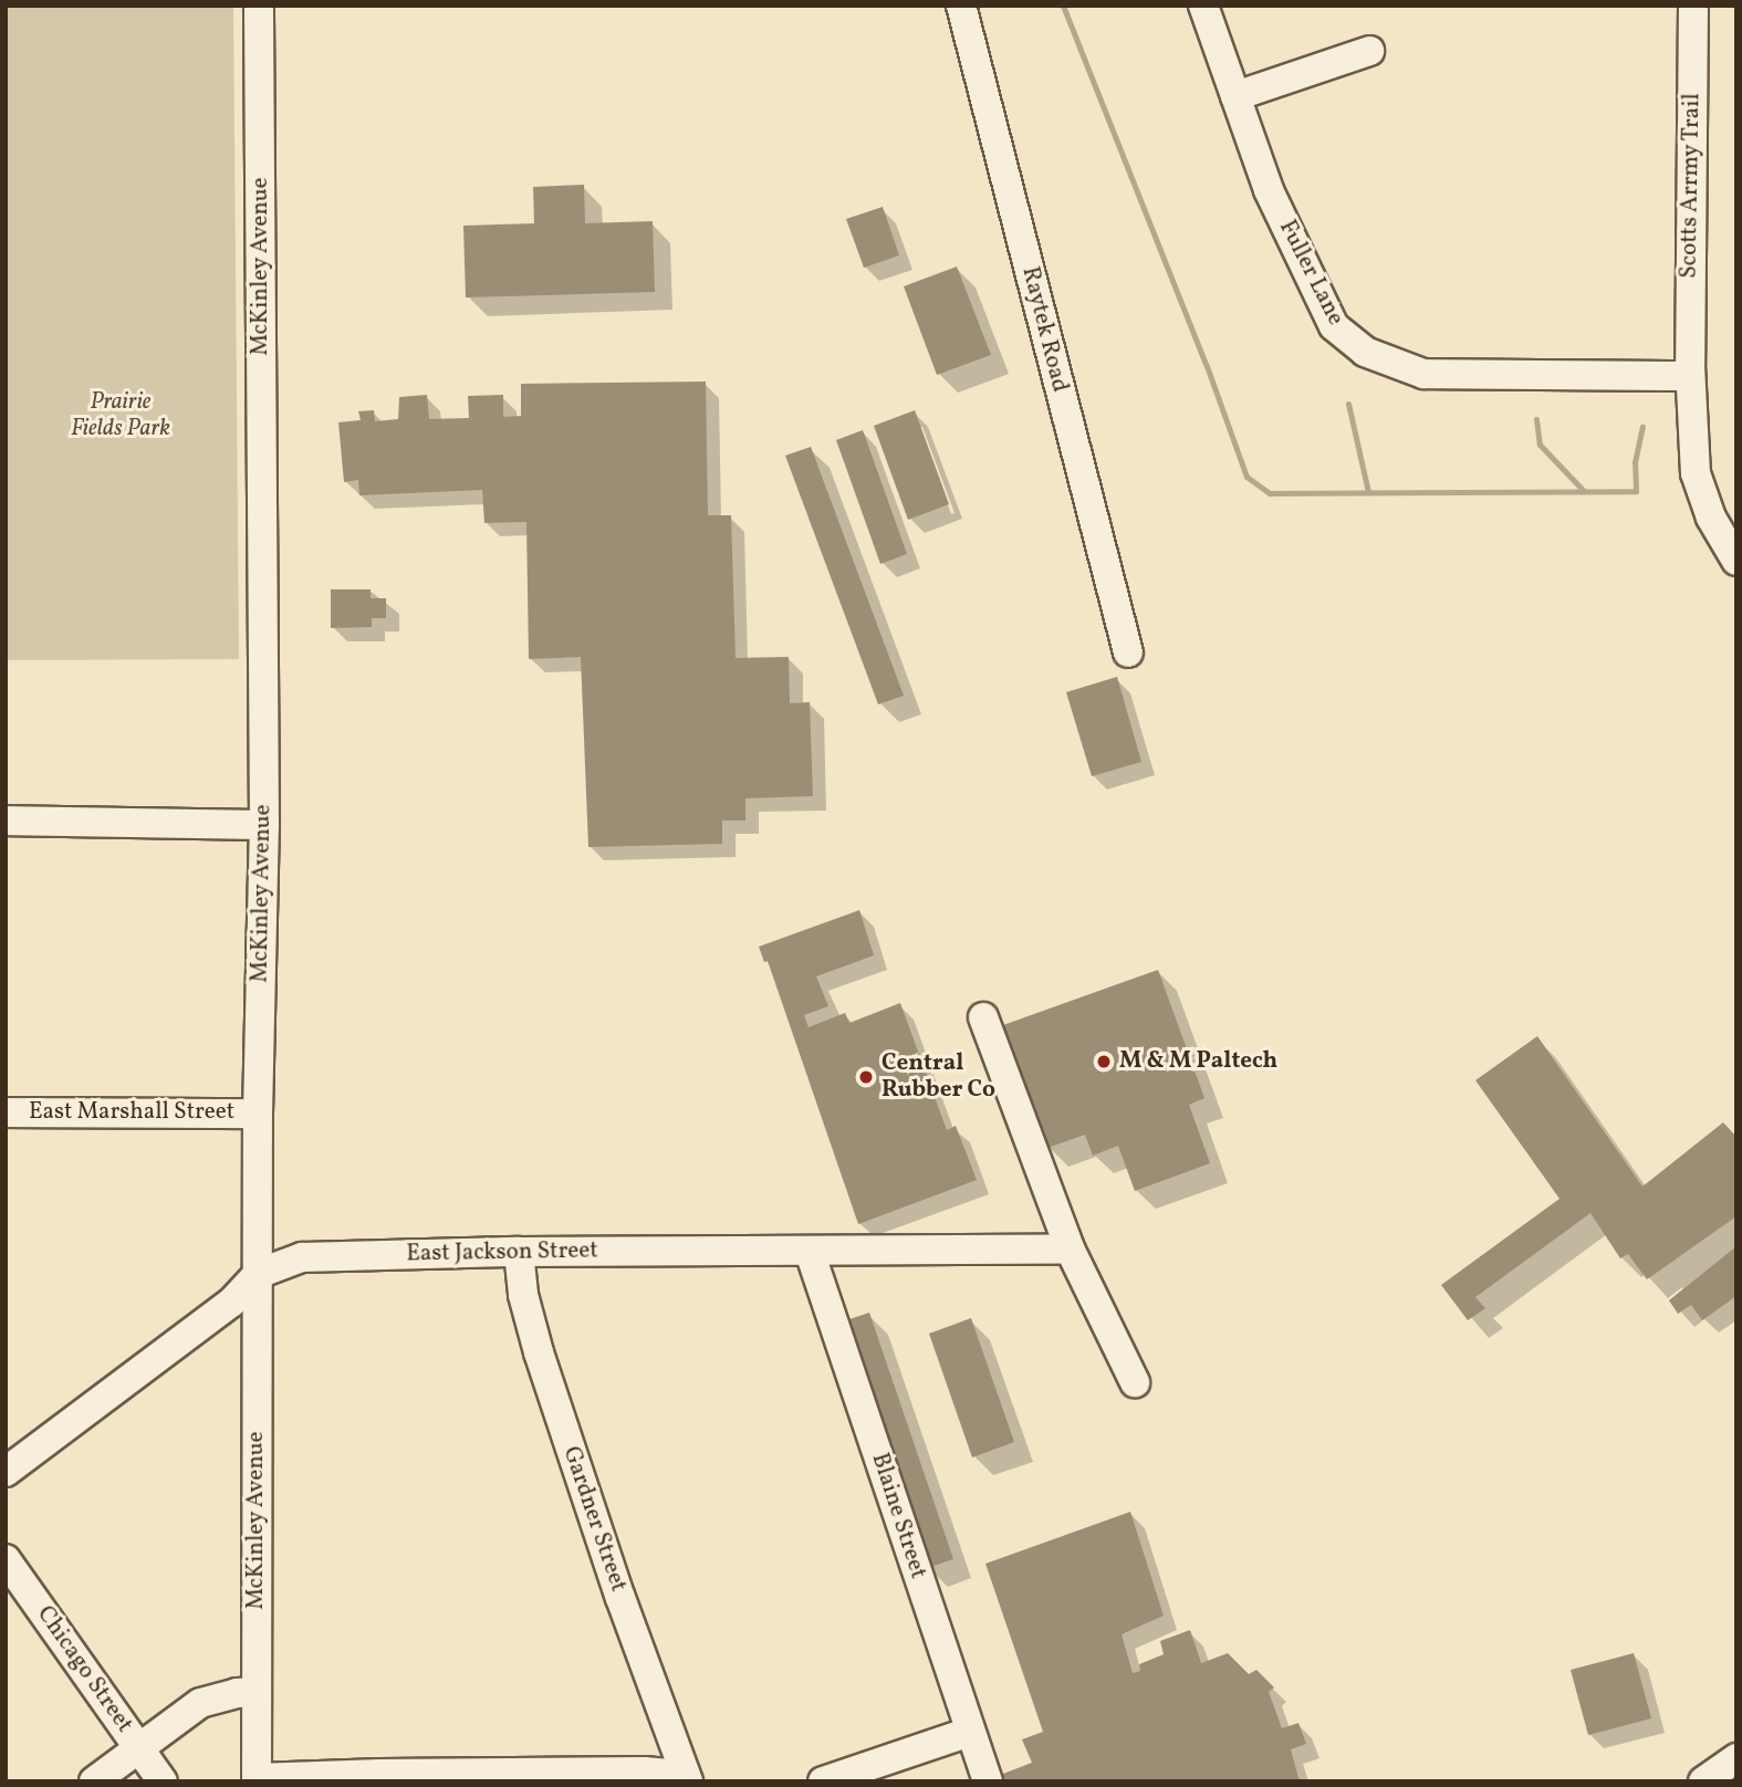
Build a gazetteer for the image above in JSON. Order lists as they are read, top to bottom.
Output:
{
  "streets": {
    "street": [
      "Scotts Arrmy Trail",
      "McKinley Avenue",
      "Fuller Lane",
      "Raytek Road",
      "East Marshall Street",
      "East Jackson Street",
      "Blaine Street",
      "Gardner Street",
      "Chicago Street"
    ]
  },
  "crossings": [
    ["Scotts Arrmy Trail", "Fuller Lane"],
    ["McKinley Avenue", "East Marshall Street"],
    ["McKinley Avenue", "East Jackson Street"],
    ["East Jackson Street", "Blaine Street"],
    ["East Jackson Street", "Gardner Street"]
  ],
  "parks": ["Prairie Fields Park"],
  "places": ["M & M Paltech", "Central Rubber Co"]
}
